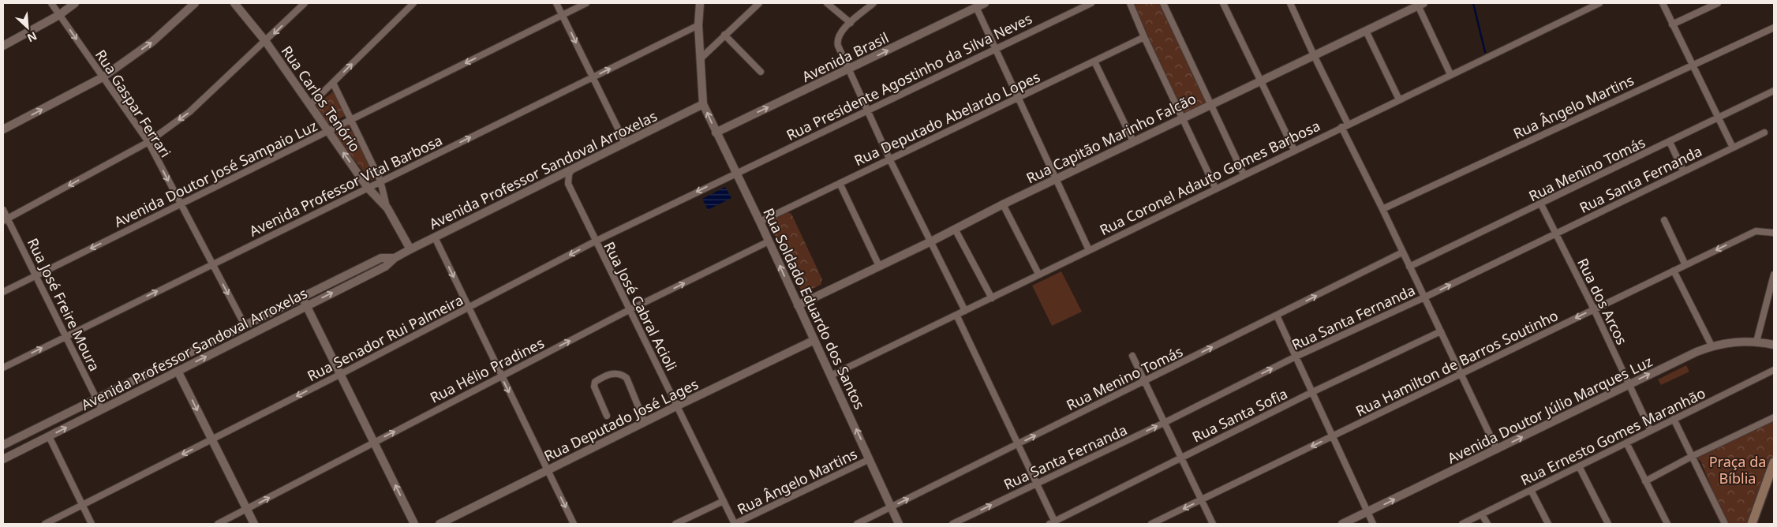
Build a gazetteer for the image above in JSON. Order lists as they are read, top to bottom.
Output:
{
  "streets": {
    "street": [
      "Avenida Brasil",
      "Rua Presidente Agostinho da Silva Neves",
      "Rua Carlos Tenório",
      "Rua Gaspar Ferrari",
      "Rua Ângelo Martins",
      "Rua Deputado Abelardo Lopes",
      "Rua Capitão Marinho Falcão",
      "Rua Menino Tomás",
      "Avenida Professor Sandoval Arroxelas",
      "Avenida Doutor José Sampaio Luz",
      "Rua Coronel Adauto Gomes Barbosa",
      "Rua Santa Fernanda",
      "Avenida Professor Vital Barbosa",
      "Rua dos Arcos",
      "Rua José Freire Moura",
      "Rua José Cabral Acioli",
      "Rua Soldado Eduardo dos Santos",
      "Rua Senador Rui Palmeira",
      "Rua Hamilton de Barros Soutinho",
      "Rua Hélio Pradines",
      "Avenida Doutor Júlio Marques Luz",
      "Rua Santa Sofia",
      "Rua Deputado José Lages",
      "Rua Ernesto Gomes Maranhão"
    ]
  },
  "crossings": [
    ["Avenida Brasil", "Rua Soldado Eduardo dos Santos"],
    ["Rua Presidente Agostinho da Silva Neves", "Rua Soldado Eduardo dos Santos"],
    ["Rua Presidente Agostinho da Silva Neves", "Rua Senador Rui Palmeira"],
    ["Rua Carlos Tenório", "Avenida Professor Sandoval Arroxelas"],
    ["Rua Carlos Tenório", "Avenida Doutor José Sampaio Luz"],
    ["Rua Carlos Tenório", "Avenida Professor Vital Barbosa"],
    ["Rua Gaspar Ferrari", "Avenida Professor Sandoval Arroxelas"],
    ["Rua Gaspar Ferrari", "Avenida Doutor José Sampaio Luz"],
    ["Rua Gaspar Ferrari", "Avenida Professor Vital Barbosa"],
    ["Rua Ângelo Martins", "Rua José Cabral Acioli"],
    ["Rua Ângelo Martins", "Rua Soldado Eduardo dos Santos"],
    ["Rua Deputado Abelardo Lopes", "Rua Soldado Eduardo dos Santos"],
    ["Rua Capitão Marinho Falcão", "Rua Soldado Eduardo dos Santos"],
    ["Rua Menino Tomás", "Rua dos Arcos"],
    ["Rua Menino Tomás", "Rua Soldado Eduardo dos Santos"],
    ["Avenida Professor Sandoval Arroxelas", "Rua José Freire Moura"],
    ["Avenida Professor Sandoval Arroxelas", "Rua Soldado Eduardo dos Santos"],
    ["Avenida Doutor José Sampaio Luz", "Rua José Freire Moura"],
    ["Rua Coronel Adauto Gomes Barbosa", "Rua Soldado Eduardo dos Santos"],
    ["Rua Santa Fernanda", "Rua dos Arcos"],
    ["Avenida Professor Vital Barbosa", "Rua José Freire Moura"],
    ["Rua dos Arcos", "Rua Hamilton de Barros Soutinho"],
    ["Rua dos Arcos", "Avenida Doutor Júlio Marques Luz"],
    ["Rua dos Arcos", "Rua Ernesto Gomes Maranhão"],
    ["Rua José Cabral Acioli", "Rua Senador Rui Palmeira"],
    ["Rua José Cabral Acioli", "Rua Hélio Pradines"],
    ["Rua José Cabral Acioli", "Rua Deputado José Lages"],
    ["Rua Soldado Eduardo dos Santos", "Rua Senador Rui Palmeira"],
    ["Rua Soldado Eduardo dos Santos", "Rua Hélio Pradines"],
    ["Rua Soldado Eduardo dos Santos", "Rua Deputado José Lages"]
  ],
  "one_way": [
    "Avenida Brasil",
    "Rua Gaspar Ferrari",
    "Rua Menino Tomás",
    "Avenida Doutor José Sampaio Luz",
    "Rua Santa Fernanda",
    "Avenida Professor Vital Barbosa",
    "Rua Soldado Eduardo dos Santos",
    "Rua Senador Rui Palmeira",
    "Rua Hamilton de Barros Soutinho",
    "Rua Hélio Pradines",
    "Avenida Doutor Júlio Marques Luz"
  ],
  "parks": ["Praça da Bíblia"],
  "north": "bottom right"
}
